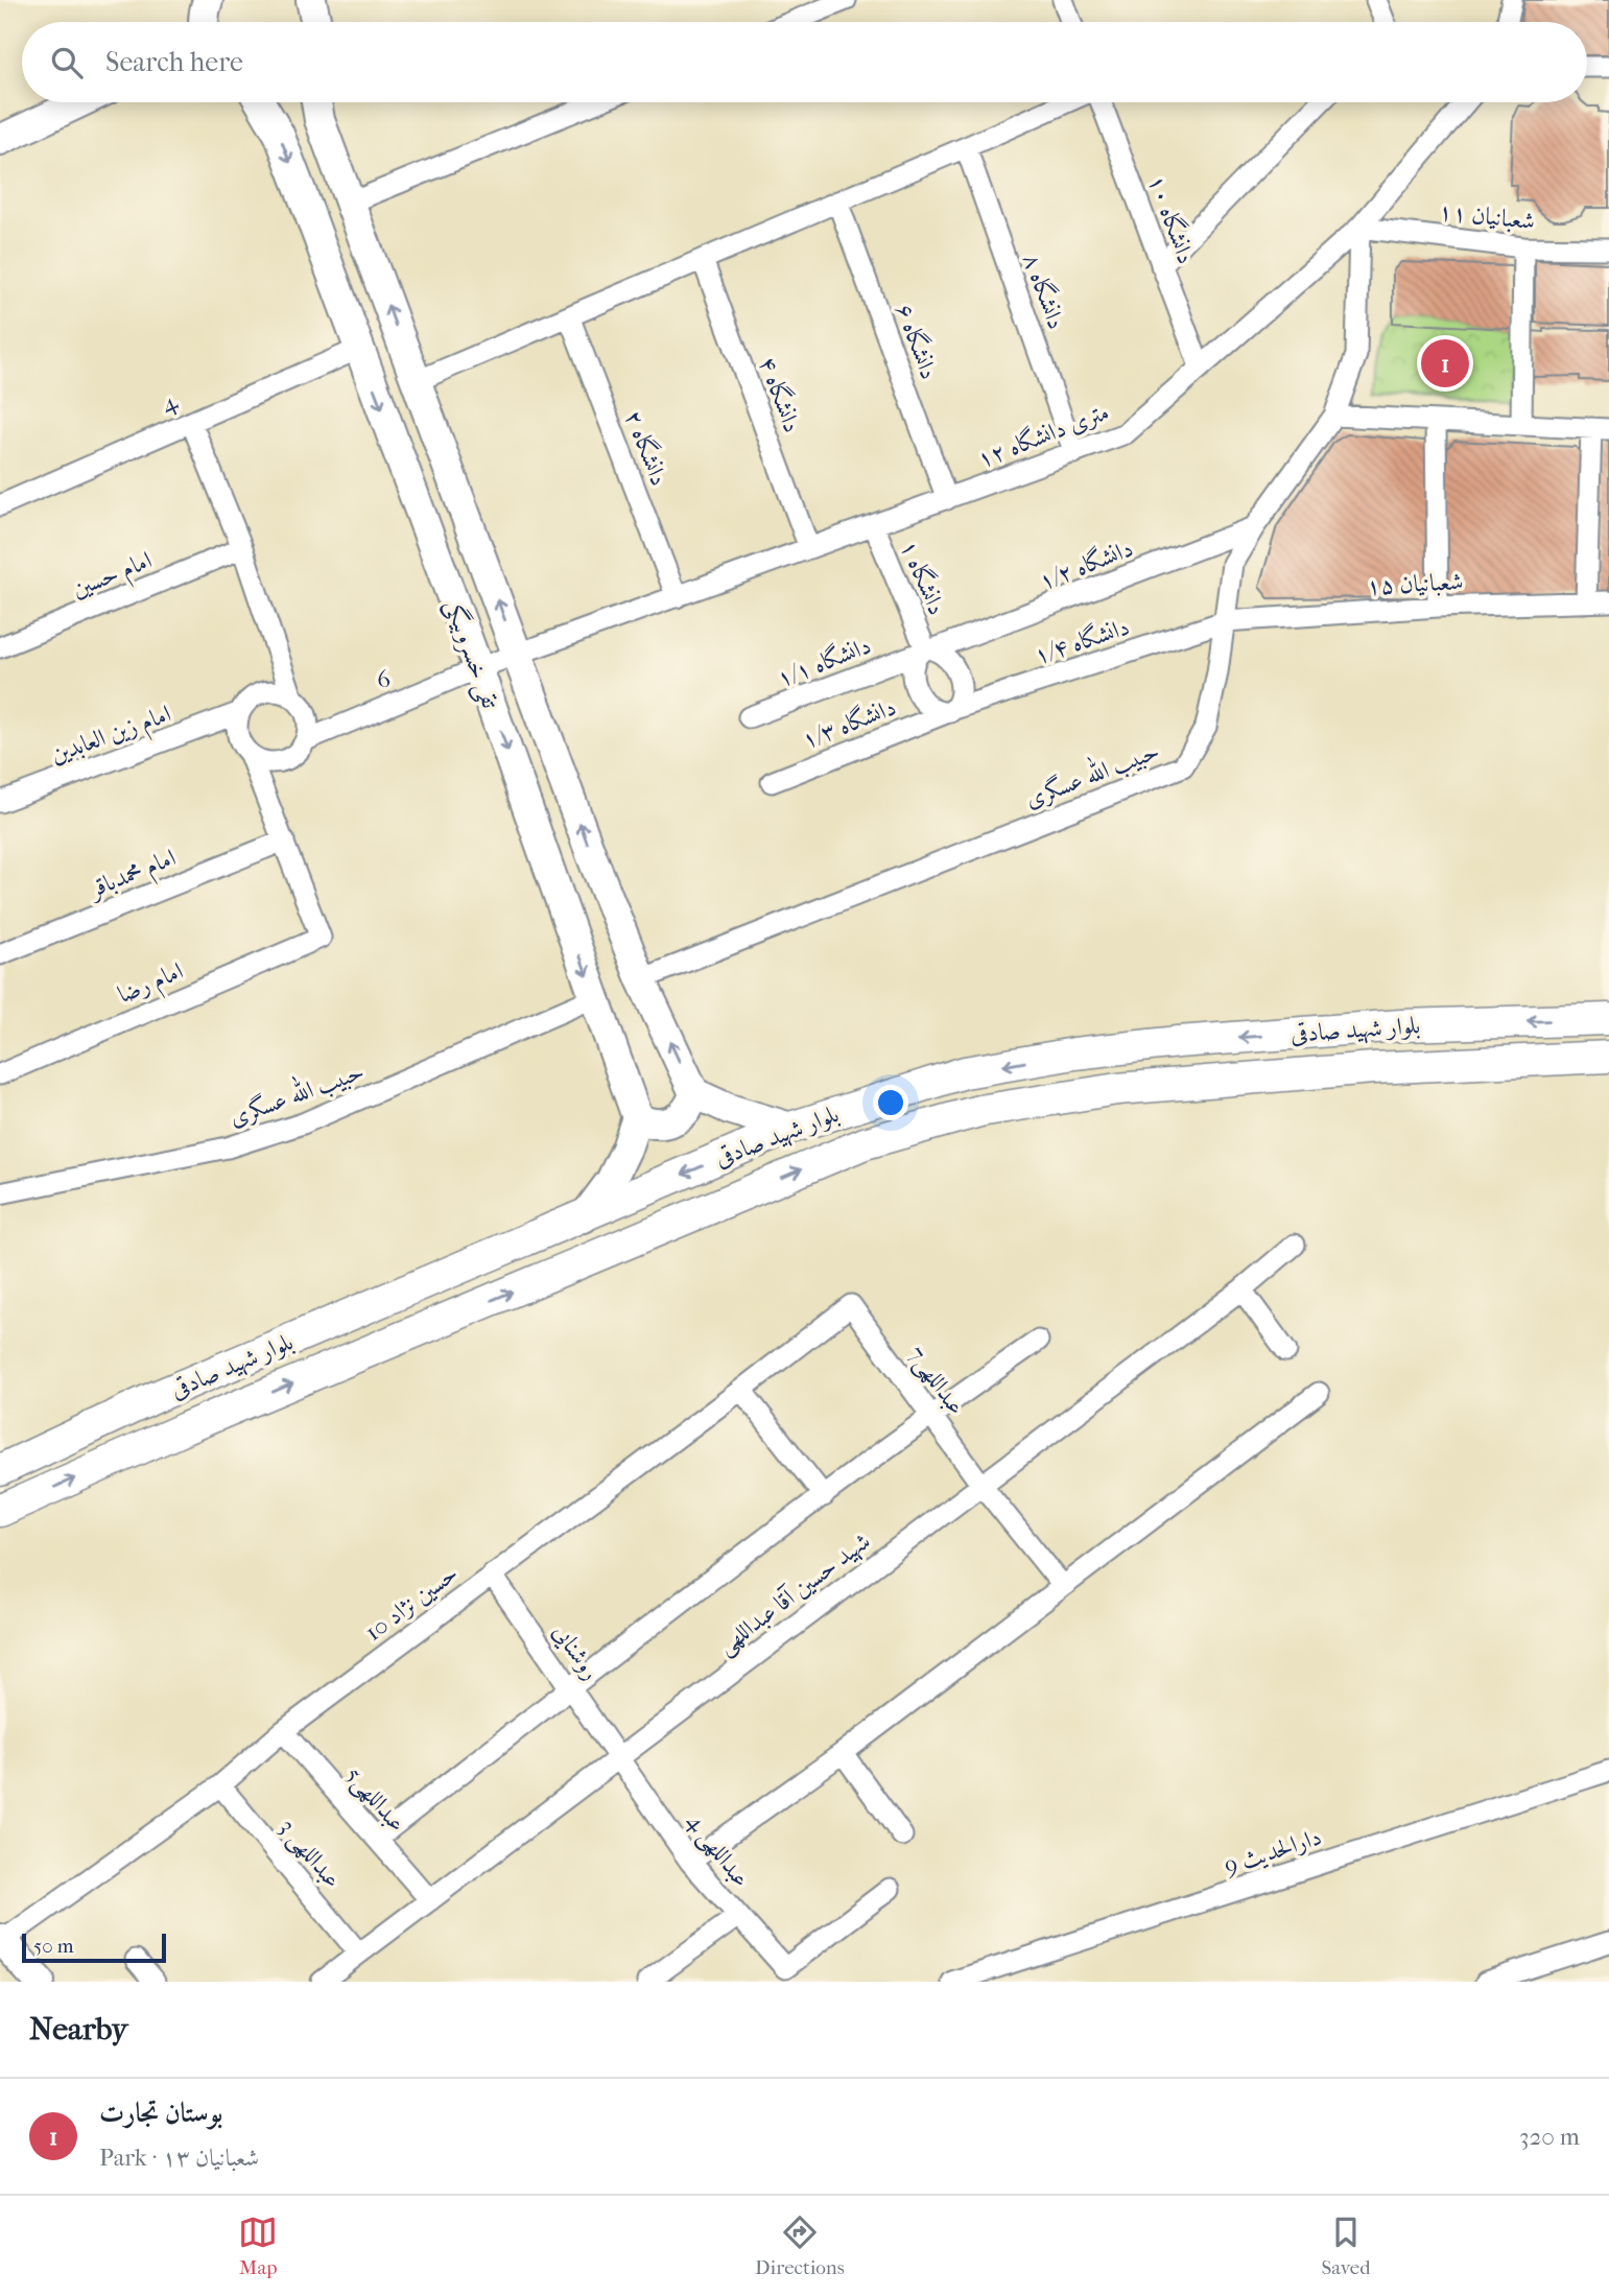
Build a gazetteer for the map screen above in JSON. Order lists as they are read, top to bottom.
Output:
{
  "streets": {
    "main road": ["تقی خسروبیگی", "بلوار شهید صادقی"],
    "street": [
      "شعبانیان ۱۱",
      "دانشگاه ۱۰",
      "دانشگاه ۸",
      "دانشگاه ۶",
      "دانشگاه ۴",
      "4",
      "۱۲ متری دانشگاه",
      "دانشگاه ۲",
      "دانشگاه ۱/۲",
      "امام حسین",
      "دانشگاه ۱",
      "شعبانیان ۱۵",
      "دانشگاه ۱/۴",
      "دانشگاه ۱/۱",
      "6",
      "دانشگاه ۱/۳",
      "امام زین العابدین",
      "حبیب الله عسگری",
      "امام محمدباقر",
      "امام رضا",
      "عبداللهی7",
      "شهید حسین آقا عبداللهی",
      "حسین نژاد 10",
      "روشنایی",
      "عبداللهی5",
      "عبداللهی 4",
      "دارالحدیث 9",
      "عبداللهی 3"
    ]
  },
  "crossings": [
    ["شعبانیان ۱۱", "۱۲ متری دانشگاه"],
    ["شعبانیان ۱۱", "حبیب الله عسگری"],
    ["دانشگاه ۱۰", "۱۲ متری دانشگاه"],
    ["دانشگاه ۸", "۱۲ متری دانشگاه"],
    ["دانشگاه ۶", "۱۲ متری دانشگاه"],
    ["دانشگاه ۴", "۱۲ متری دانشگاه"],
    ["4", "تقی خسروبیگی"],
    ["۱۲ متری دانشگاه", "دانشگاه ۲"],
    ["۱۲ متری دانشگاه", "دانشگاه ۱"],
    ["۱۲ متری دانشگاه", "تقی خسروبیگی"],
    ["۱۲ متری دانشگاه", "6"],
    ["۱۲ متری دانشگاه", "حبیب الله عسگری"],
    ["دانشگاه ۱/۲", "دانشگاه ۱"],
    ["دانشگاه ۱/۲", "دانشگاه ۱/۴"],
    ["دانشگاه ۱/۲", "دانشگاه ۱/۱"],
    ["دانشگاه ۱/۲", "دانشگاه ۱/۳"],
    ["دانشگاه ۱/۲", "حبیب الله عسگری"],
    ["دانشگاه ۱", "دانشگاه ۱/۴"],
    ["دانشگاه ۱", "دانشگاه ۱/۱"],
    ["دانشگاه ۱", "دانشگاه ۱/۳"],
    ["شعبانیان ۱۵", "دانشگاه ۱/۴"],
    ["شعبانیان ۱۵", "حبیب الله عسگری"],
    ["دانشگاه ۱/۴", "دانشگاه ۱/۱"],
    ["دانشگاه ۱/۴", "دانشگاه ۱/۳"],
    ["دانشگاه ۱/۴", "حبیب الله عسگری"],
    ["تقی خسروبیگی", "6"],
    ["تقی خسروبیگی", "حبیب الله عسگری"],
    ["دانشگاه ۱/۱", "دانشگاه ۱/۳"],
    ["6", "امام زین العابدین"],
    ["امام محمدباقر", "امام رضا"],
    ["عبداللهی7", "شهید حسین آقا عبداللهی"],
    ["عبداللهی7", "حسین نژاد 10"],
    ["شهید حسین آقا عبداللهی", "روشنایی"],
    ["شهید حسین آقا عبداللهی", "عبداللهی5"],
    ["شهید حسین آقا عبداللهی", "عبداللهی 4"],
    ["شهید حسین آقا عبداللهی", "عبداللهی 3"],
    ["حسین نژاد 10", "روشنایی"],
    ["حسین نژاد 10", "عبداللهی5"],
    ["حسین نژاد 10", "عبداللهی 3"],
    ["روشنایی", "عبداللهی 4"]
  ],
  "scale_bar": "50 m",
  "page": {
    "search": "Search here",
    "pins": "1",
    "scale": "50 m",
    "heading": "Nearby",
    "list": [
      {
        "mark": "1",
        "name": "بوستان تجارت",
        "note": "Park · شعبانیان ۱۳",
        "value": "320 m"
      }
    ],
    "nav": ["Map", "Directions", "Saved"]
  }
}
